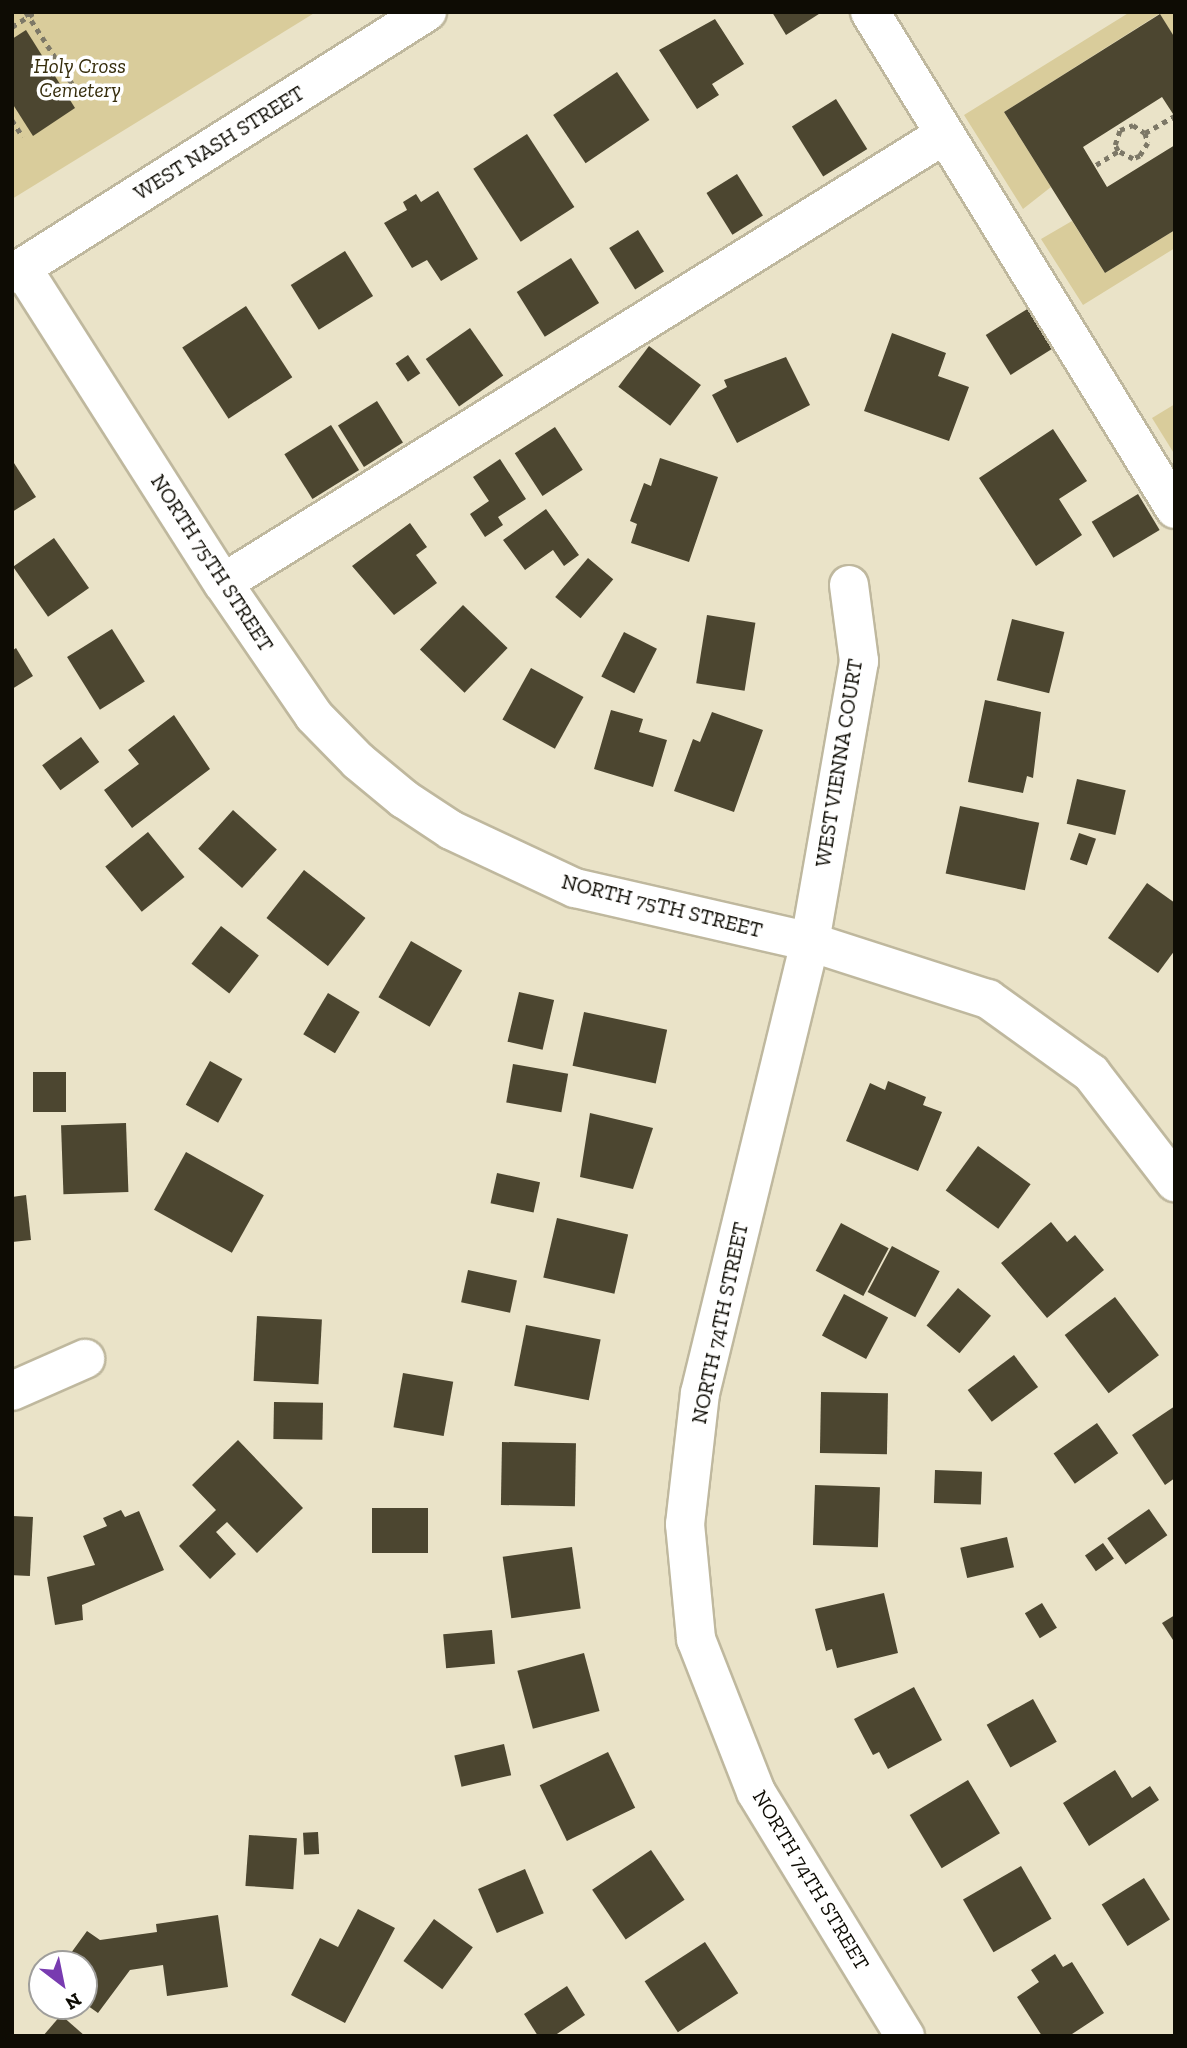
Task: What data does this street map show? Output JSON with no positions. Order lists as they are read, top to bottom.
{
  "streets": {
    "street": [
      "WEST NASH STREET",
      "NORTH 75TH STREET",
      "WEST VIENNA COURT",
      "NORTH 74TH STREET"
    ]
  },
  "crossings": [
    ["WEST NASH STREET", "NORTH 75TH STREET"],
    ["NORTH 75TH STREET", "WEST VIENNA COURT"],
    ["NORTH 75TH STREET", "NORTH 74TH STREET"],
    ["WEST VIENNA COURT", "NORTH 74TH STREET"]
  ],
  "parks": ["Holy Cross Cemetery"],
  "north": "bottom right"
}
